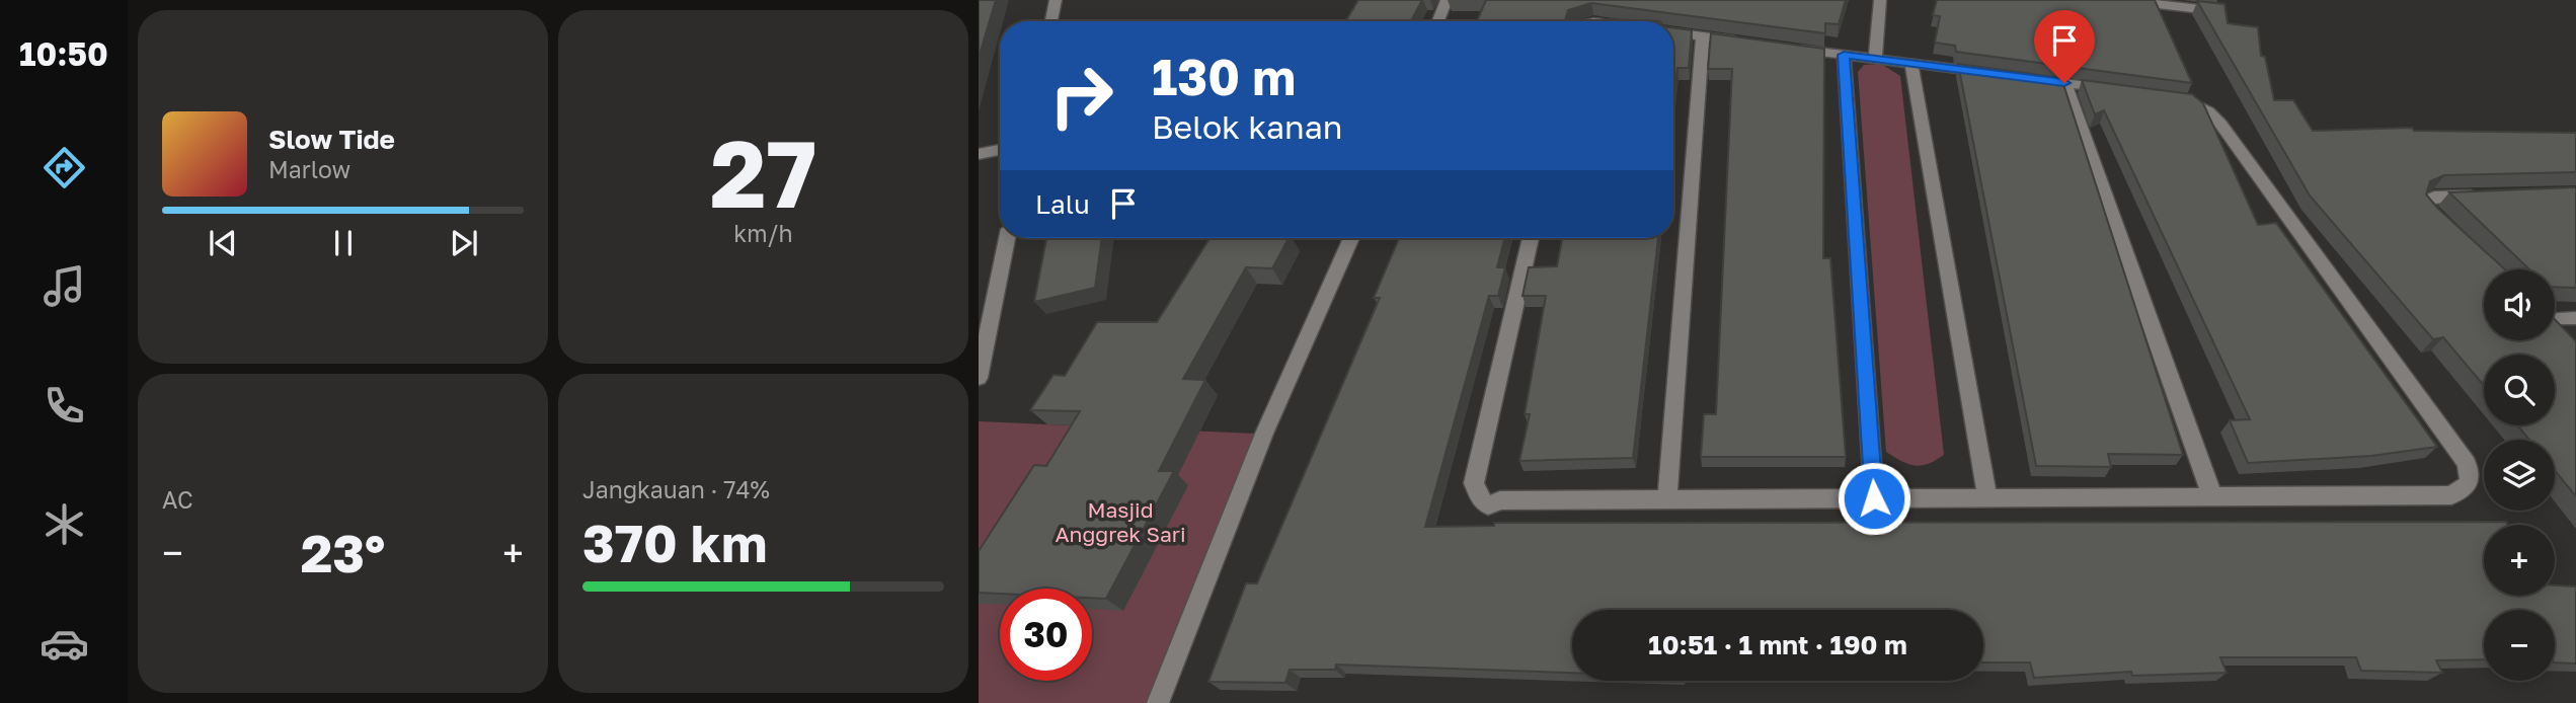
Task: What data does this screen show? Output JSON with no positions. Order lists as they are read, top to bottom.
{
  "parks": ["Masjid Anggrek Sari"],
  "page": {
    "tabs": "10:50",
    "tile": [
      ["27", "km/h"],
      "AC",
      ["Jangkauan · 74%", "370 km"]
    ],
    "turn": ["130 m", "Belok kanan"],
    "song": ["Slow Tide", "Marlow"],
    "then": "Lalu",
    "map_buttons": ["+", "−"],
    "heat": ["−", "23°", "+"],
    "limit": "30",
    "trip": "10:51 · 1 mnt · 190 m"
  }
}
